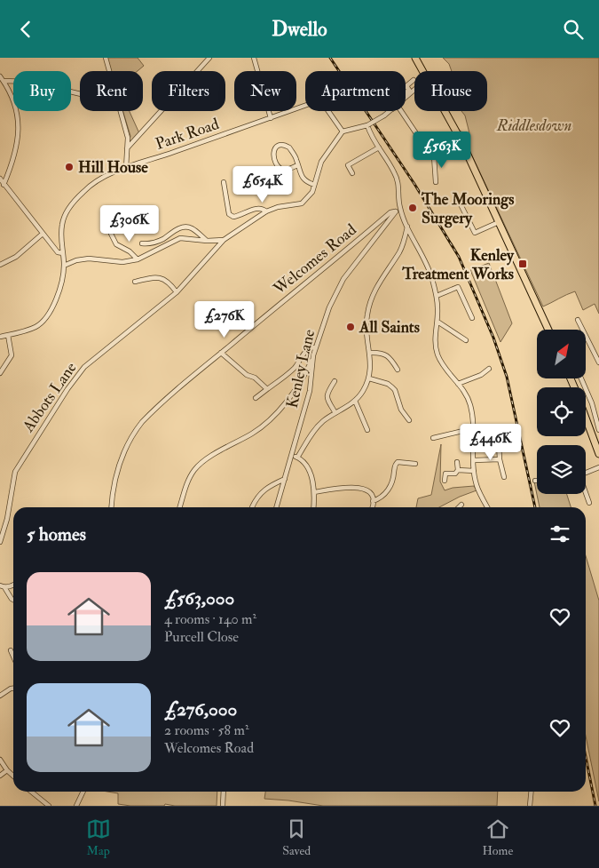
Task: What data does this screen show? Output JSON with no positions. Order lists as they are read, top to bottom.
{
  "streets": {
    "street": [
      "Park Road",
      "Welcomes Road",
      "Kenley Lane",
      "Abbots Lane"
    ]
  },
  "crossings": [
    ["Welcomes Road", "Kenley Lane"]
  ],
  "parks": ["Riddlesdown"],
  "places": {
    "other": ["Hill House", "The Moorings Surgery", "All Saints"],
    "transit": ["Kenley Treatment Works"]
  },
  "north": "top right",
  "page": {
    "header": "Dwello",
    "chip": [
      "Buy",
      "Rent",
      "Filters",
      "New",
      "Apartment",
      "House"
    ],
    "price": [
      "£563K",
      "£654K",
      "£306K",
      "£276K",
      "£446K"
    ],
    "heading": "5 homes",
    "list": [
      {
        "name": "£563,000",
        "note": "4 rooms · 140 m² · Purcell Close"
      },
      {
        "name": "£276,000",
        "note": "2 rooms · 58 m² · Welcomes Road"
      }
    ],
    "tabs": ["Map", "Saved", "Home"]
  }
}
